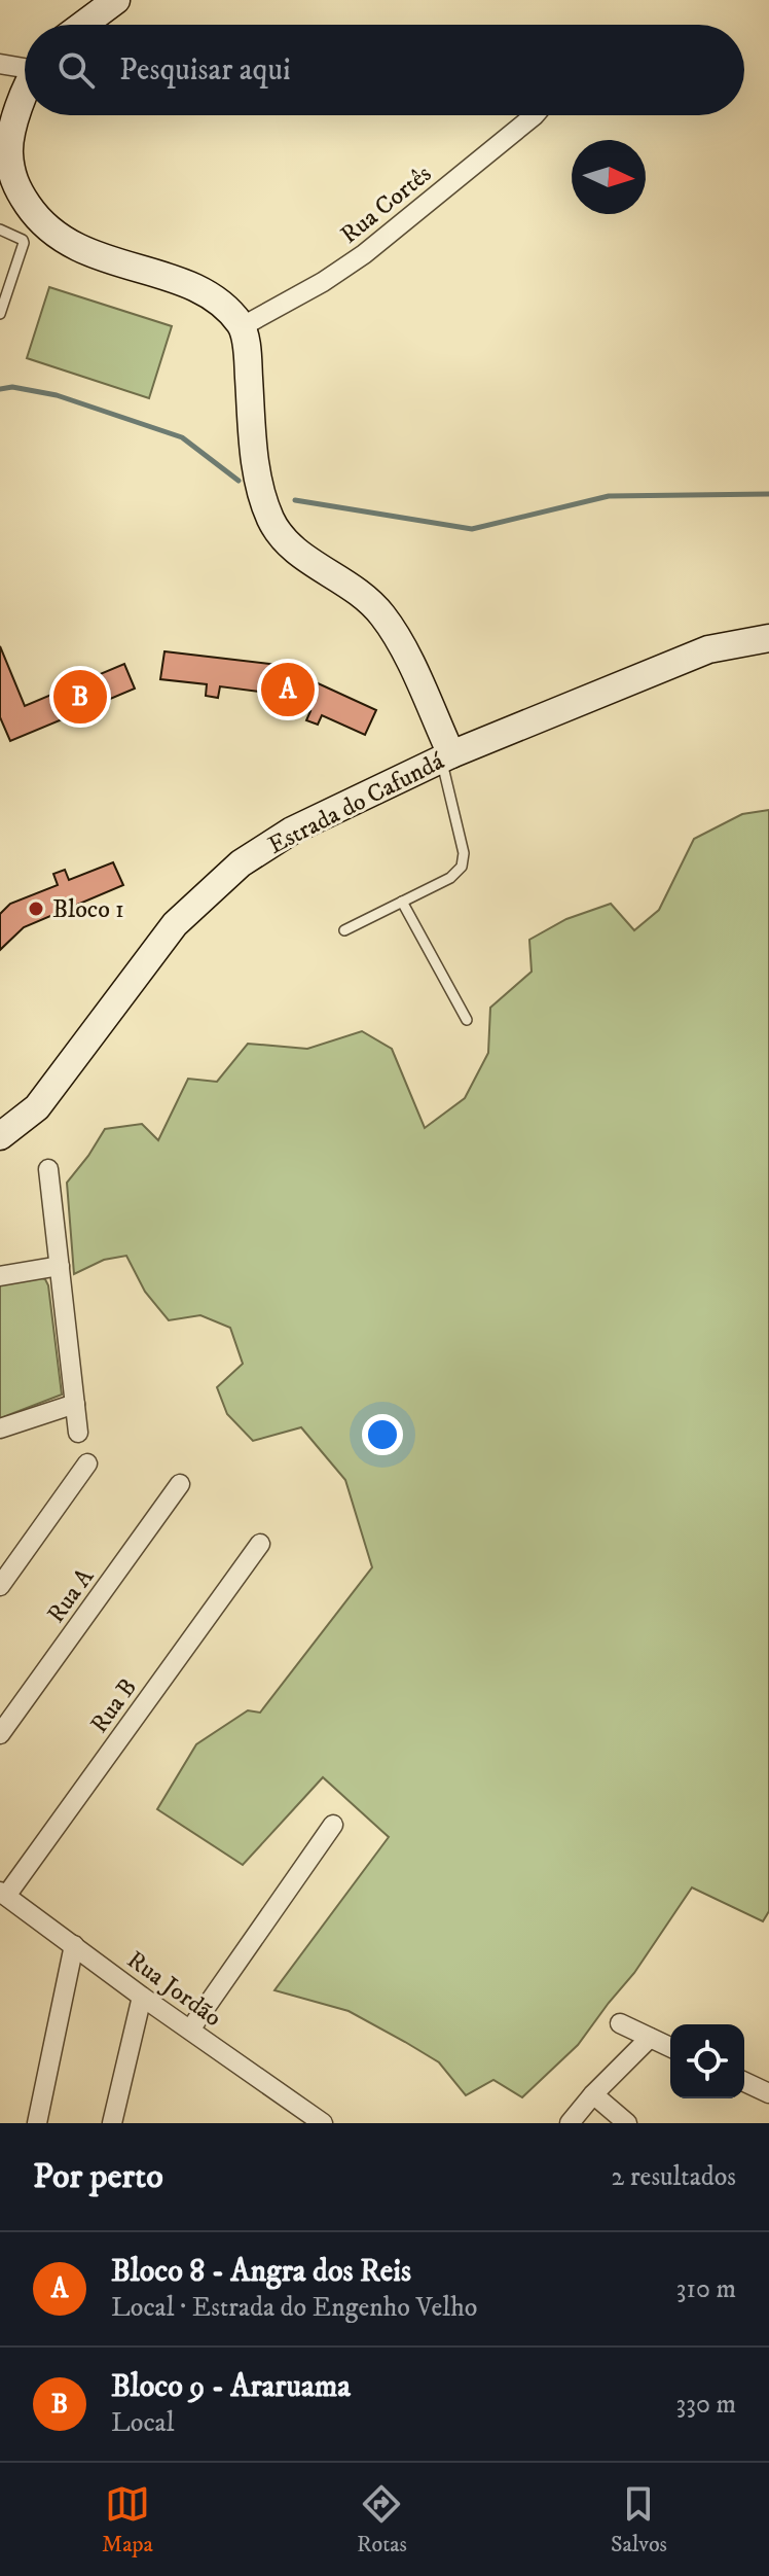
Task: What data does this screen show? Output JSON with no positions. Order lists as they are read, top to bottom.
{
  "streets": {
    "street": [
      "Rua Cortês",
      "Estrada do Cafundá",
      "Rua A",
      "Rua B",
      "Rua Jordão"
    ]
  },
  "crossings": [
    ["Rua B", "Rua Jordão"]
  ],
  "places": ["Bloco 1"],
  "north": "right",
  "page": {
    "search": "Pesquisar aqui",
    "pins": ["A", "B"],
    "heading": ["Por perto", "2 resultados"],
    "list": [
      {
        "mark": "A",
        "name": "Bloco 8 - Angra dos Reis",
        "note": "Local · Estrada do Engenho Velho",
        "value": "310 m"
      },
      {
        "mark": "B",
        "name": "Bloco 9 - Araruama",
        "note": "Local",
        "value": "330 m"
      }
    ],
    "nav": ["Mapa", "Rotas", "Salvos"]
  }
}
